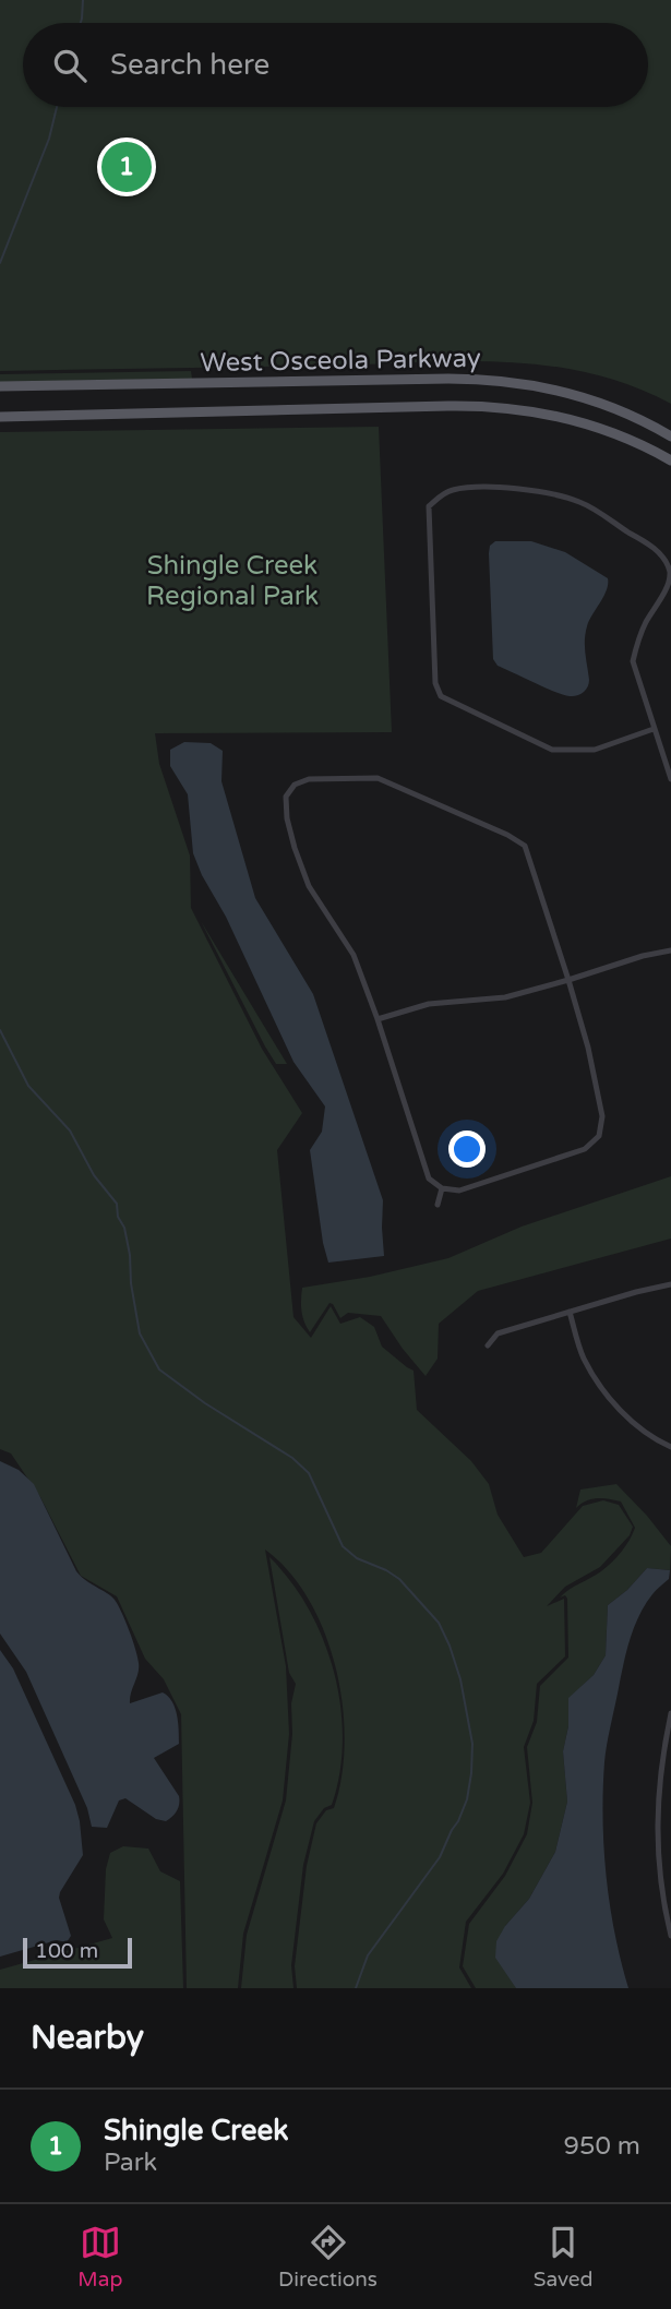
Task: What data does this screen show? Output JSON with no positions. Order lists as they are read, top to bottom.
{
  "streets": {
    "main road": ["West Osceola Parkway"]
  },
  "parks": ["Shingle Creek Regional Park"],
  "scale_bar": "100 m",
  "page": {
    "search": "Search here",
    "pins": "1",
    "scale": "100 m",
    "heading": "Nearby",
    "list": [
      {
        "mark": "1",
        "name": "Shingle Creek",
        "note": "Park",
        "value": "950 m"
      }
    ],
    "nav": ["Map", "Directions", "Saved"]
  }
}
